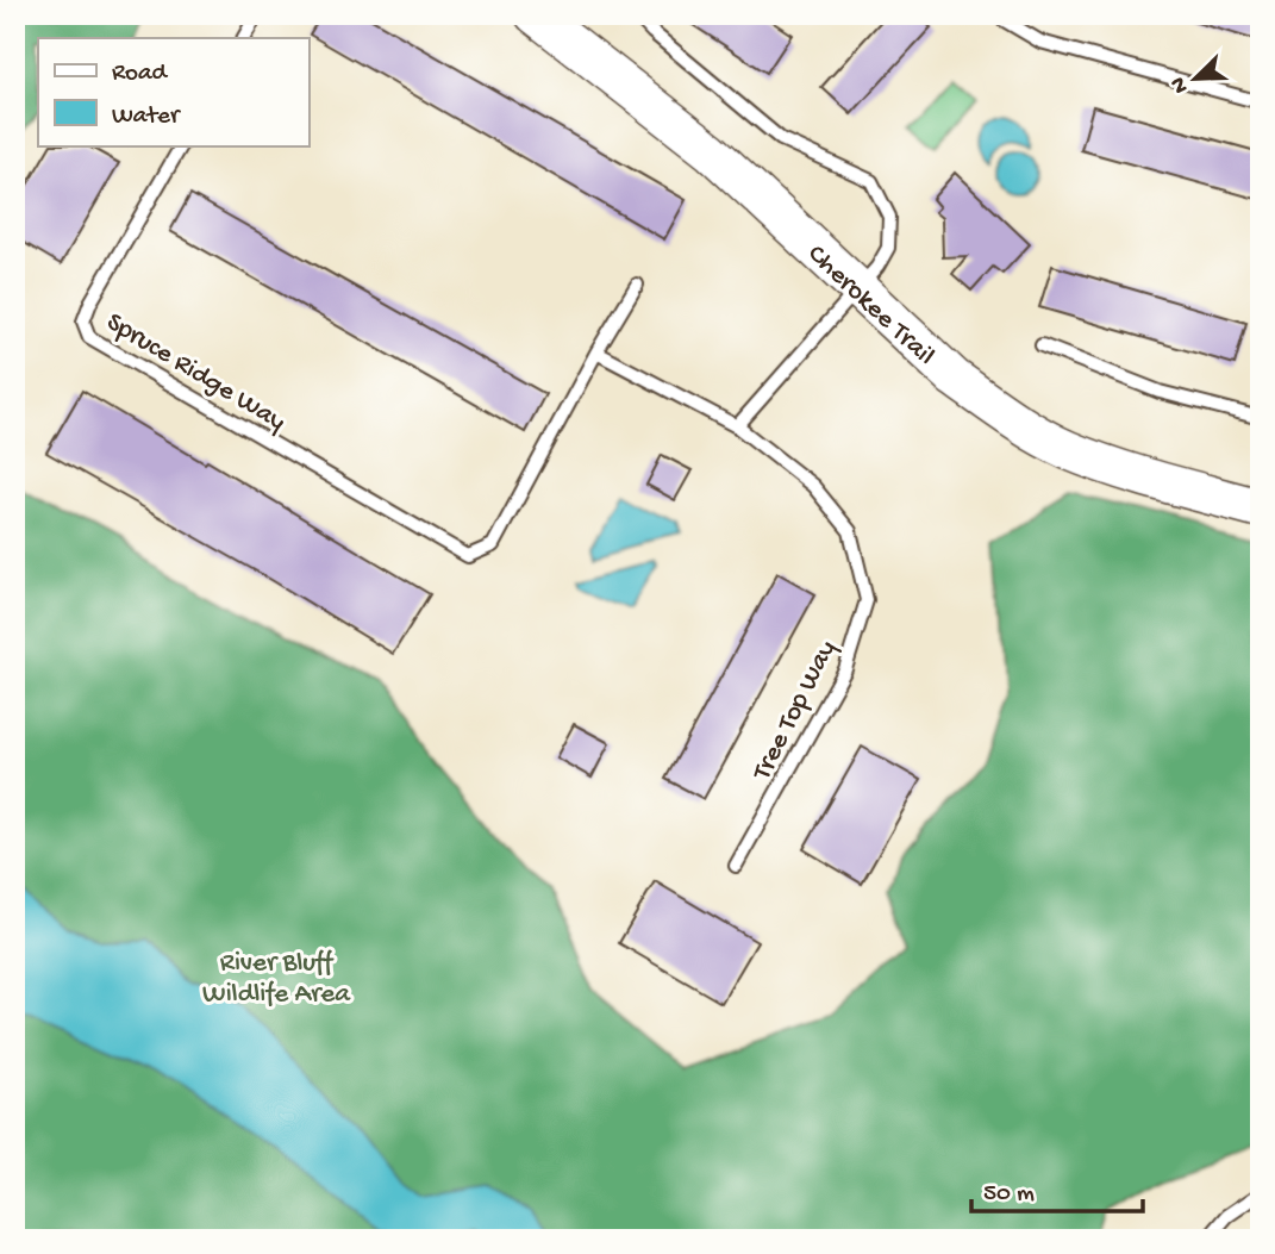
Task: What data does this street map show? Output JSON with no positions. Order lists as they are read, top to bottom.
{
  "streets": {
    "street": ["Cherokee Trail"],
    "lane": ["Spruce Ridge Way", "Tree Top Way"]
  },
  "crossings": [
    ["Spruce Ridge Way", "Tree Top Way"]
  ],
  "parks": ["River Bluff Wildlife Area"],
  "legend": ["Road", "Water"],
  "scale_bar": "50 m",
  "north": "bottom left"
}
